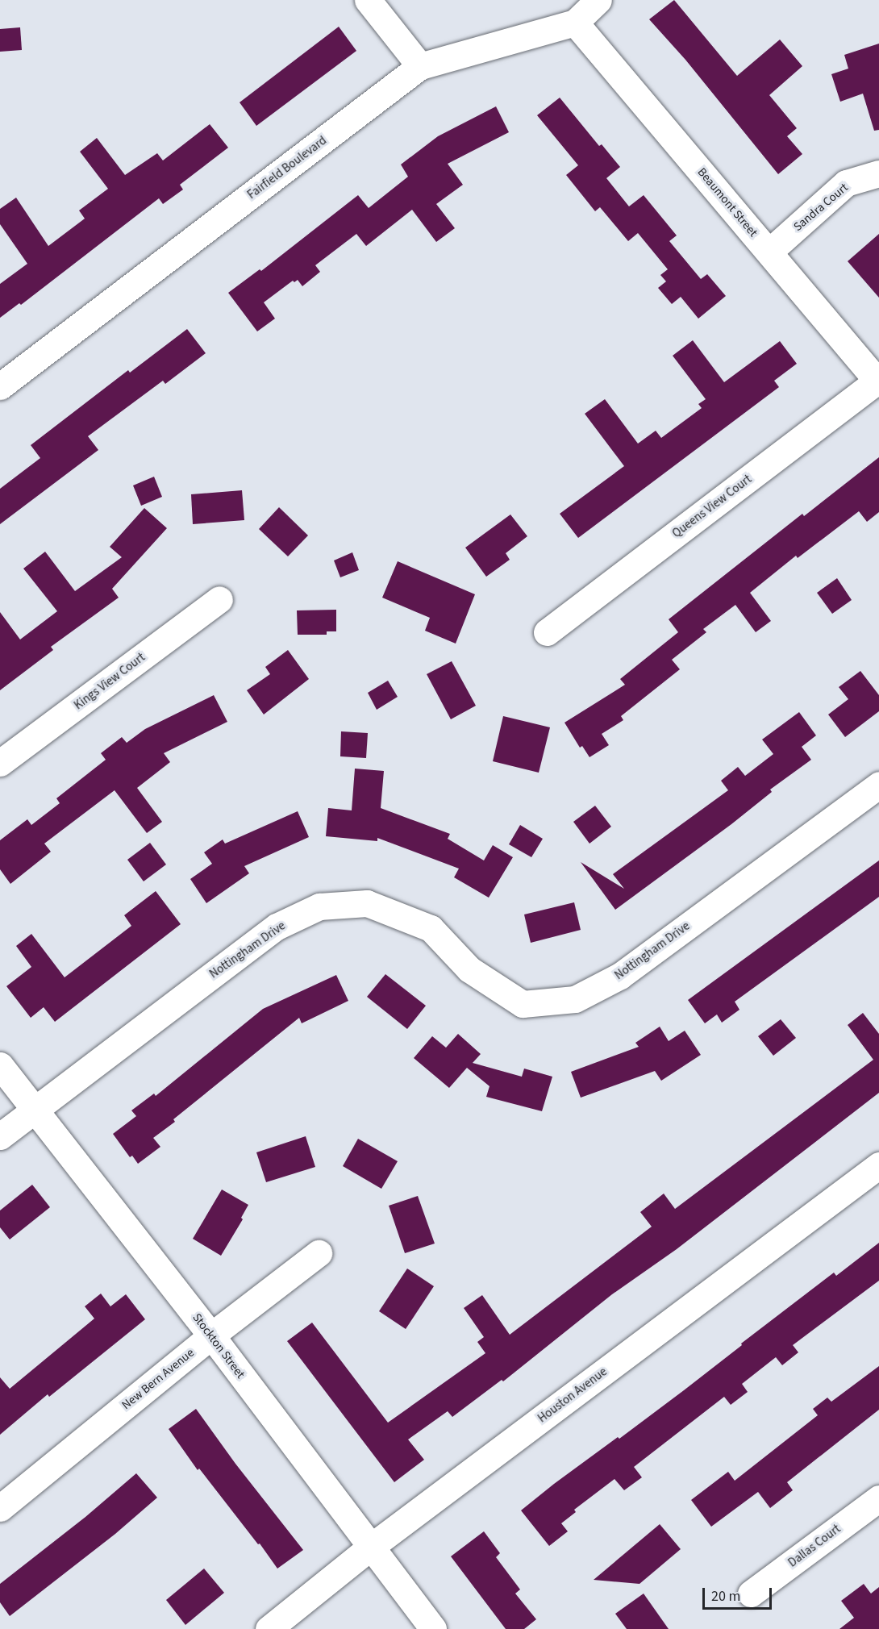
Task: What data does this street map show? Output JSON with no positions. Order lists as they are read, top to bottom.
{
  "streets": {
    "street": [
      "Fairfield Boulevard",
      "Beaumont Street",
      "Sandra Court",
      "Queens View Court",
      "Kings View Court",
      "Nottingham Drive",
      "Stockton Street",
      "New Bern Avenue",
      "Houston Avenue",
      "Dallas Court"
    ]
  },
  "crossings": [
    ["Fairfield Boulevard", "Beaumont Street"],
    ["Beaumont Street", "Sandra Court"],
    ["Beaumont Street", "Queens View Court"],
    ["Nottingham Drive", "Stockton Street"],
    ["Stockton Street", "New Bern Avenue"],
    ["Stockton Street", "Houston Avenue"]
  ],
  "scale_bar": "20 m"
}
